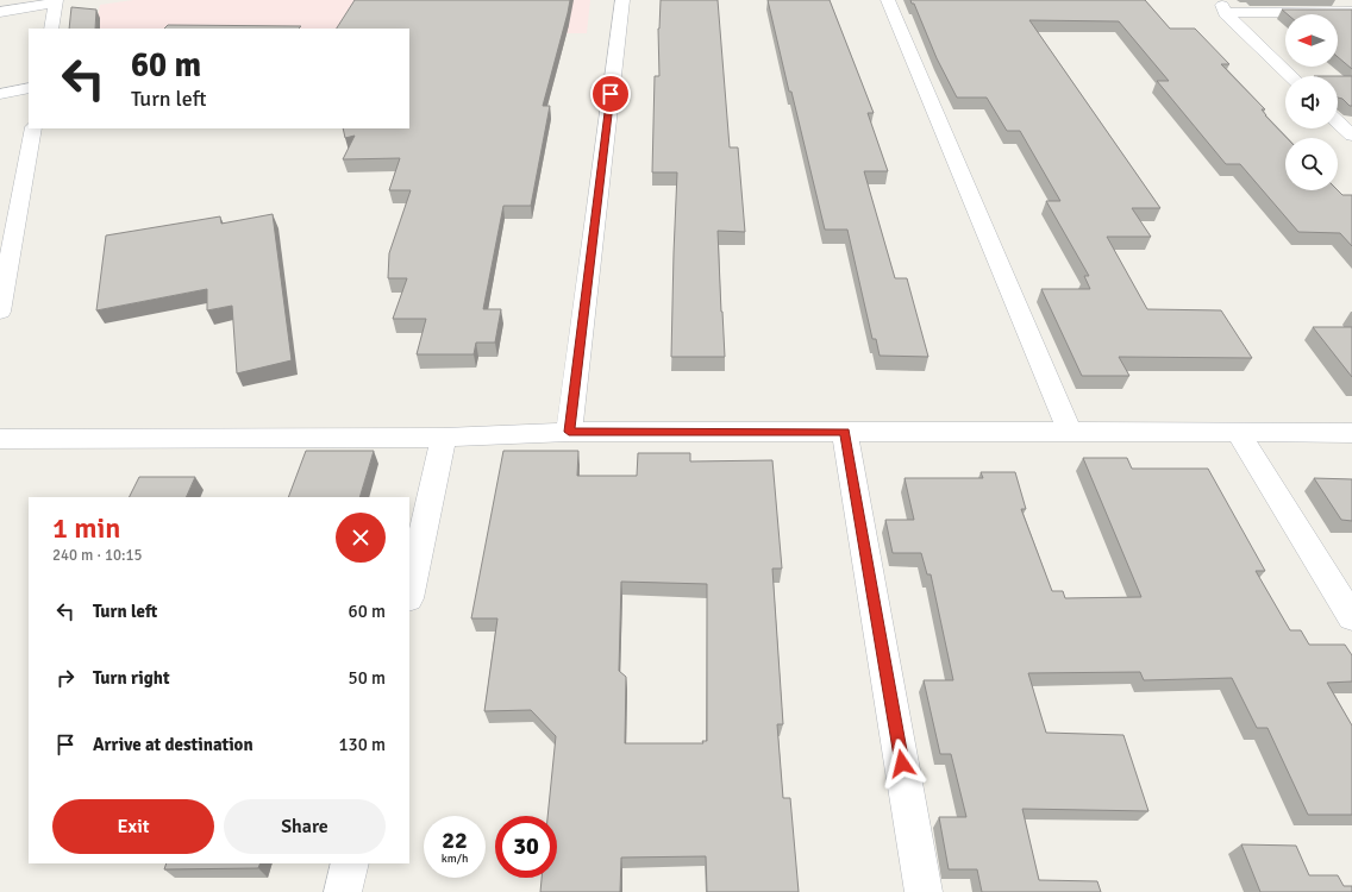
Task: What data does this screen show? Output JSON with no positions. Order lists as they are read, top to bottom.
{
  "north": "left",
  "page": {
    "turn": ["60 m", "Turn left"],
    "heading": ["1 min", "240 m · 10:15"],
    "list": [
      {
        "name": "Turn left",
        "value": "60 m"
      },
      {
        "name": "Turn right",
        "value": "50 m"
      },
      {
        "name": "Arrive at destination",
        "value": "130 m"
      }
    ],
    "buttons": ["Exit", "Share"],
    "speed": "22 km/h",
    "limit": "30"
  }
}
